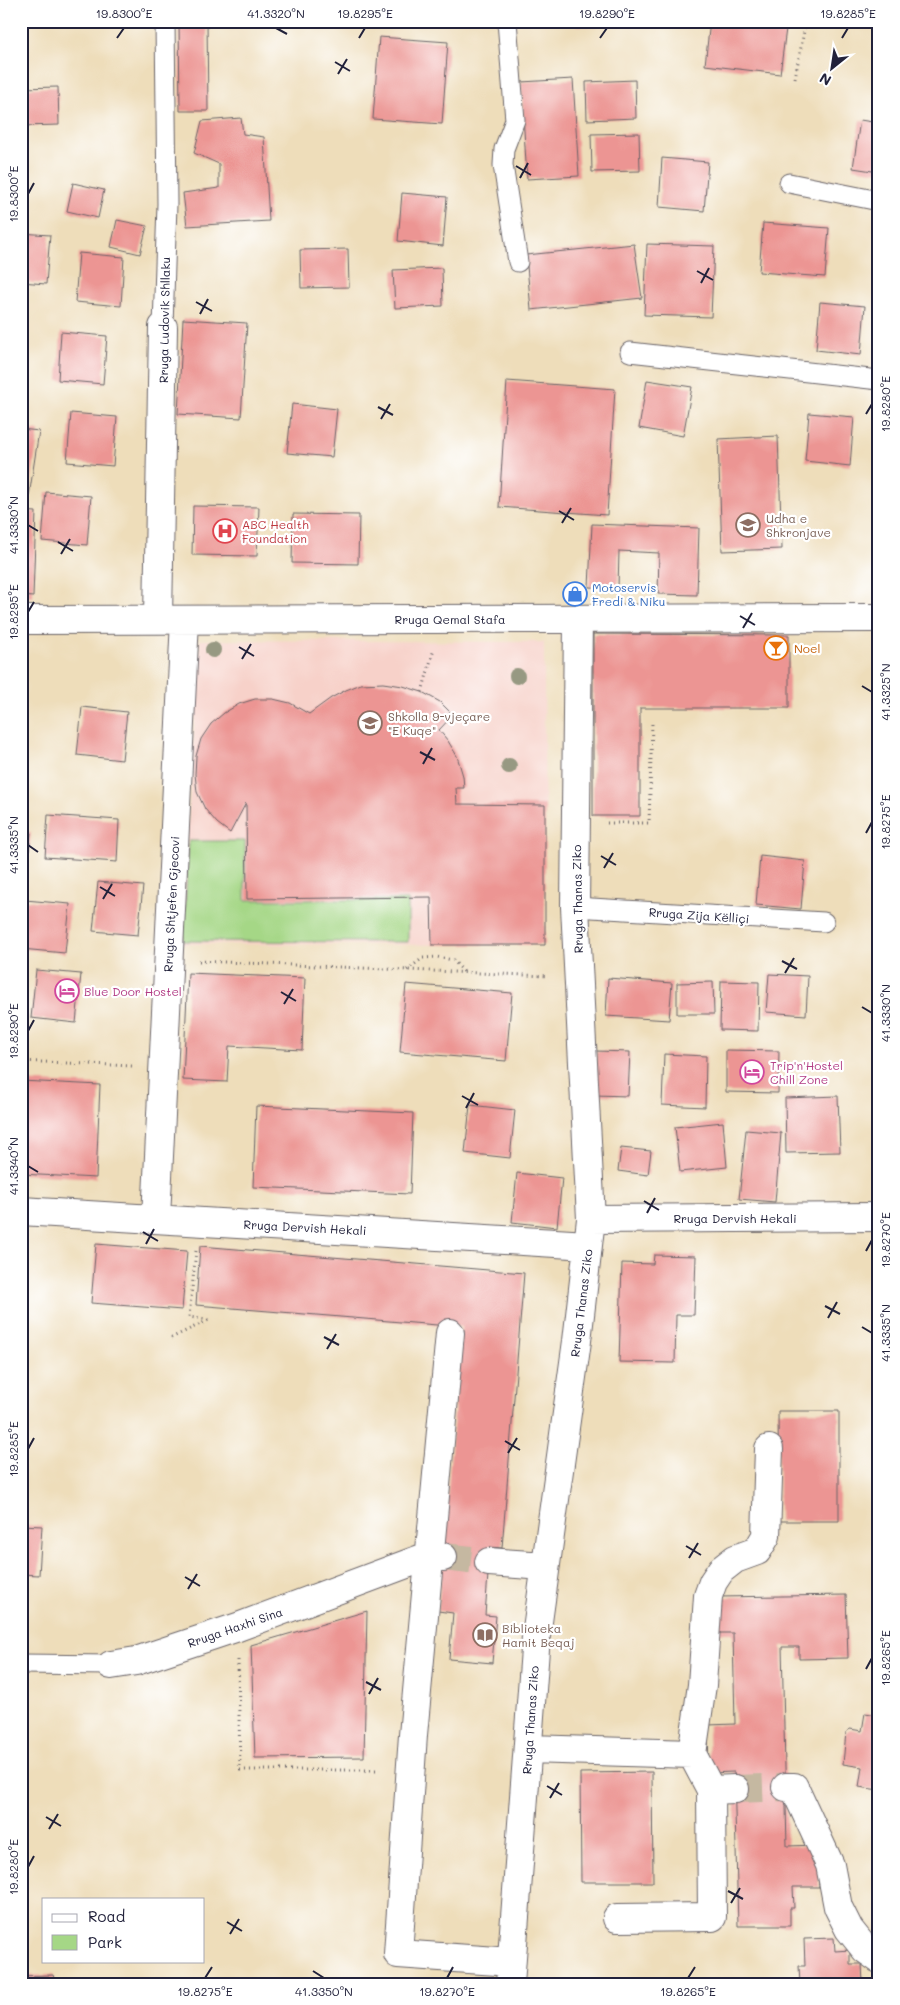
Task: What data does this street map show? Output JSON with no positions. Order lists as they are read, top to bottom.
{
  "streets": {
    "street": [
      "Rruga Ludovik Shllaku",
      "Rruga Qemal Stafa",
      "Rruga Thanas Ziko",
      "Rruga Shtjefen Gjecovi",
      "Rruga Dervish Hekali",
      "Rruga Haxhi Sina"
    ],
    "lane": ["Rruga Zija Këlliçi"]
  },
  "crossings": [
    ["Rruga Ludovik Shllaku", "Rruga Qemal Stafa"],
    ["Rruga Qemal Stafa", "Rruga Thanas Ziko"],
    ["Rruga Qemal Stafa", "Rruga Shtjefen Gjecovi"],
    ["Rruga Thanas Ziko", "Rruga Zija Këlliçi"],
    ["Rruga Thanas Ziko", "Rruga Dervish Hekali"],
    ["Rruga Shtjefen Gjecovi", "Rruga Dervish Hekali"]
  ],
  "places": {
    "school or university": ["Udha e Shkronjave", "Shkolla 9-vjeçare \"E Kuqe\""],
    "hospital": ["ABC Health Foundation"],
    "shop": ["Motoservis Fredi & Niku"],
    "bar": ["Noel"],
    "hotel": ["Blue Door Hostel", "Trip'n'Hostel Chill Zone"],
    "library": ["Biblioteka Hamit Beqaj"]
  },
  "legend": ["Road", "Park"],
  "north": "bottom left",
  "coordinates": [
    "19.8300°E",
    "41.3320°N",
    "19.8295°E",
    "19.8290°E",
    "19.8285°E",
    "19.8280°E",
    "41.3330°N",
    "41.3325°N",
    "19.8275°E",
    "41.3335°N",
    "41.3340°N",
    "19.8270°E",
    "19.8265°E",
    "41.3350°N"
  ]
}
